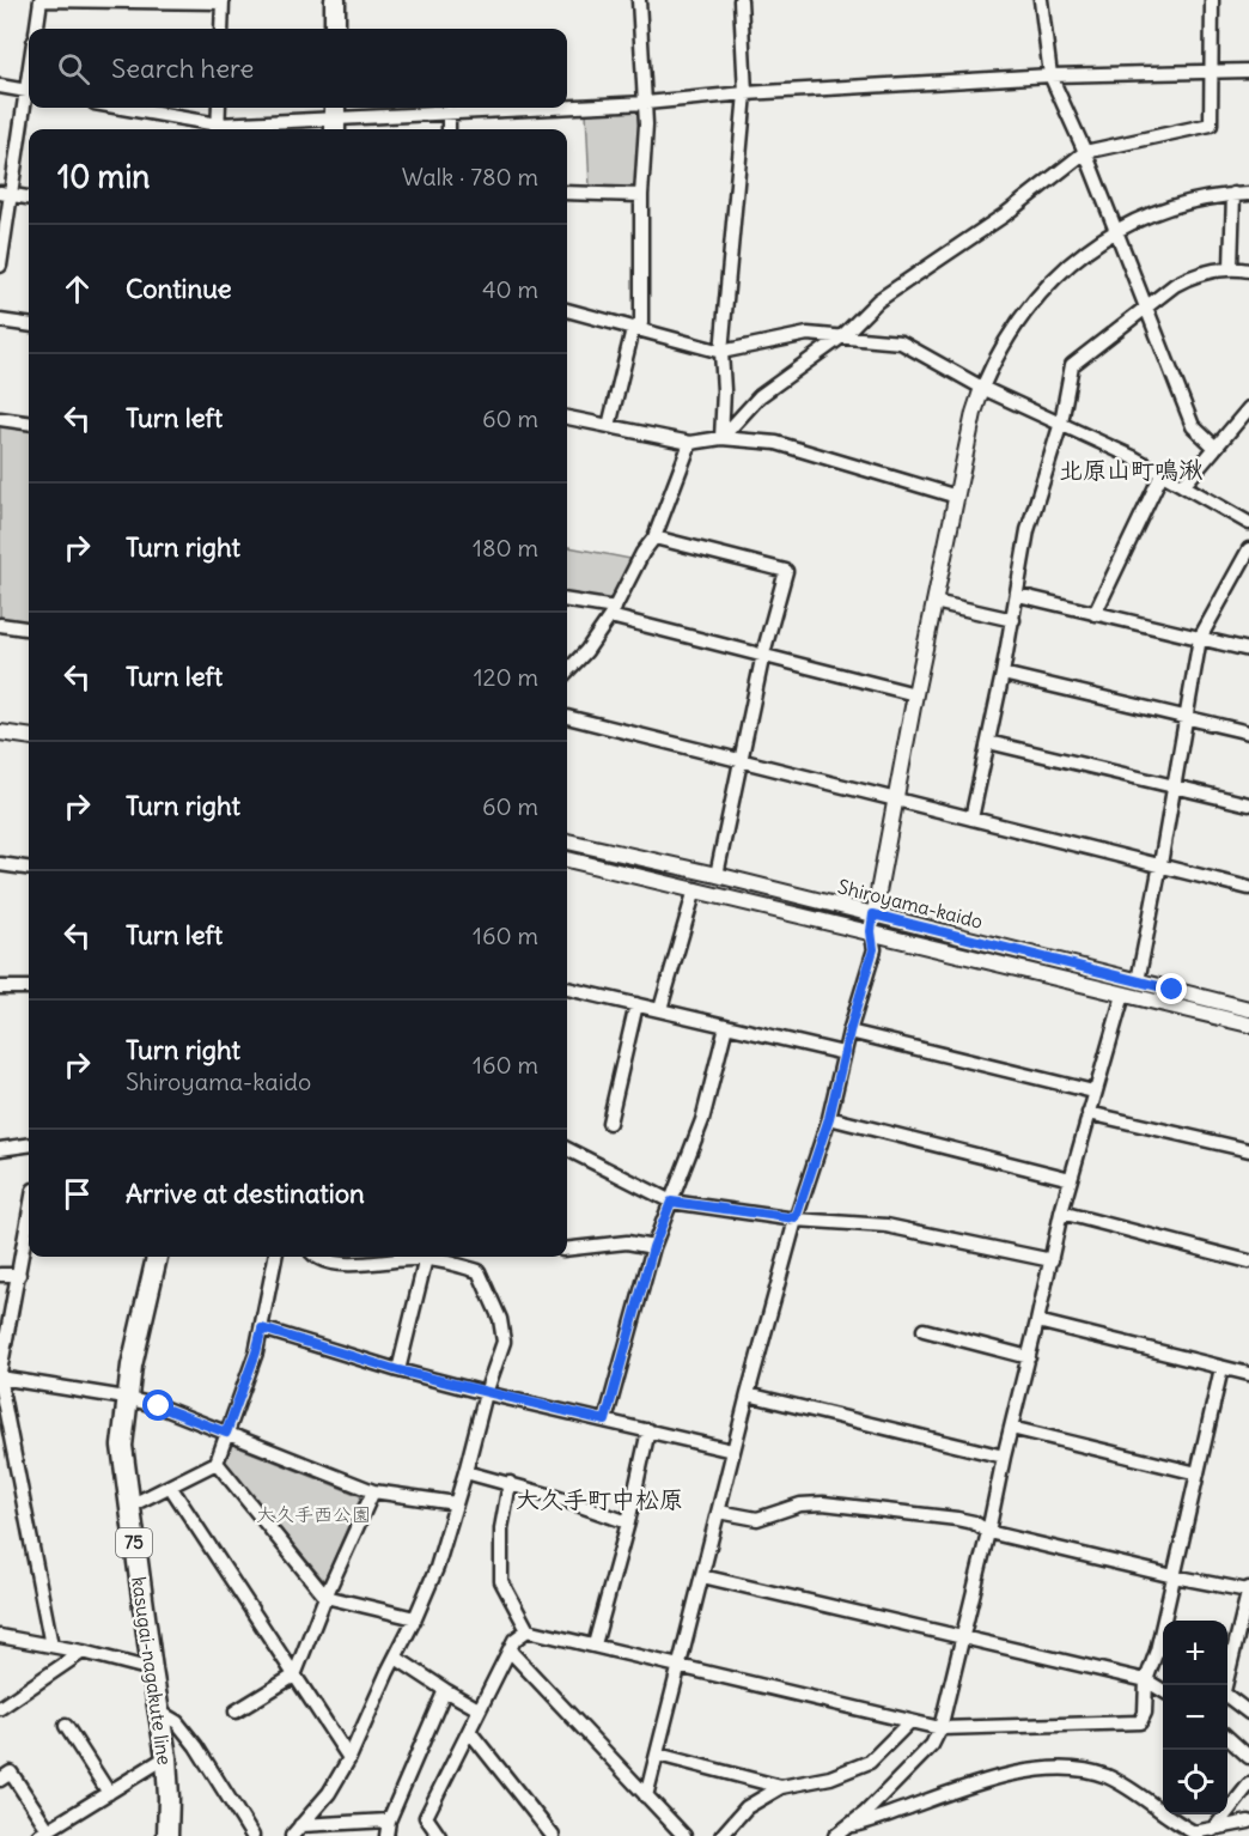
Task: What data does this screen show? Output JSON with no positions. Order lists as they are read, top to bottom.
{
  "streets": {
    "main road": ["75", "kasugai-nagakute line"],
    "street": ["Shiroyama-kaido"]
  },
  "districts": ["北原山町鳴湫", "大久手町中松原"],
  "parks": ["大久手西公園"],
  "page": {
    "search": "Search here",
    "heading": ["10 min", "Walk · 780 m"],
    "list": [
      ["Continue", "40 m"],
      ["Turn left", "60 m"],
      ["Turn right", "180 m"],
      ["Turn left", "120 m"],
      ["Turn right", "60 m"],
      ["Turn left", "160 m"],
      ["Turn right", "Shiroyama-kaido", "160 m"],
      "Arrive at destination"
    ],
    "map_buttons": ["+", "−"]
  }
}
